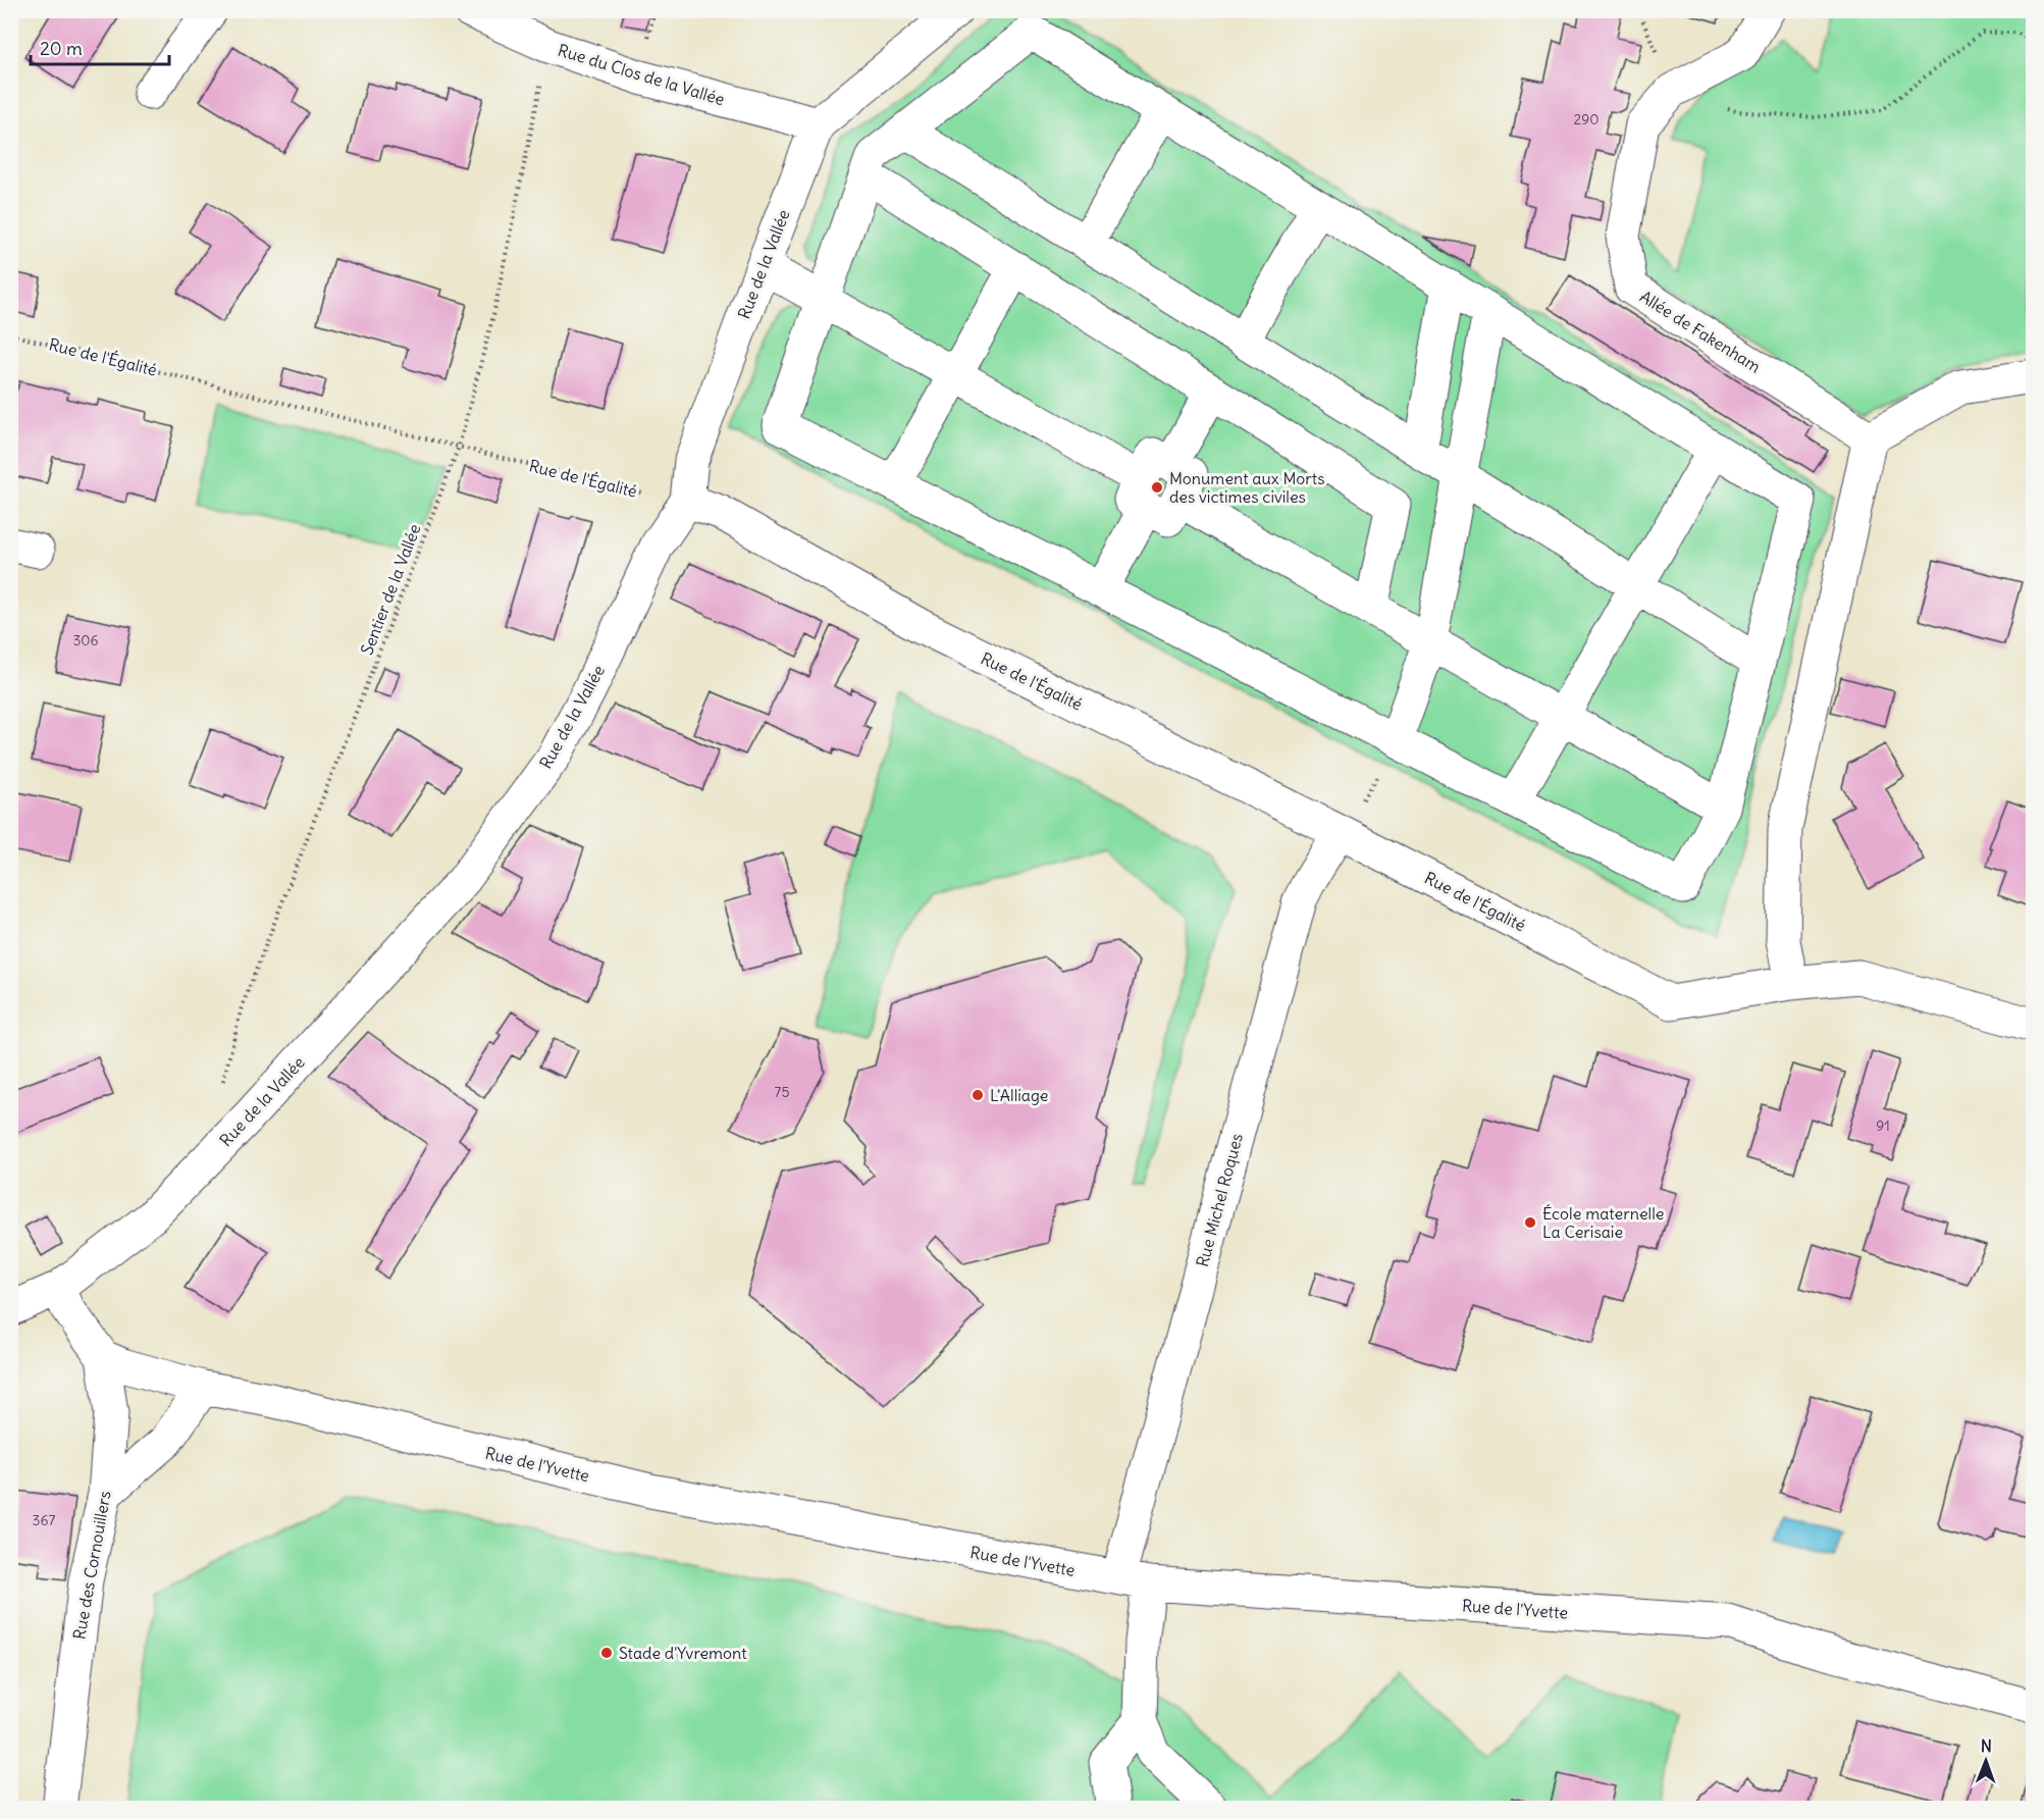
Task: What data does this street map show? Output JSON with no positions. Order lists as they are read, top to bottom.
{
  "streets": {
    "street": [
      "Rue du Clos de la Vallée",
      "Rue de la Vallée",
      "Allée de Fakenham",
      "Rue de l'Égalité",
      "Rue Michel Roques",
      "Rue de l'Yvette",
      "Rue des Cornouillers"
    ],
    "path": ["Sentier de la Vallée"]
  },
  "crossings": [
    ["Rue du Clos de la Vallée", "Rue de la Vallée"],
    ["Rue du Clos de la Vallée", "Sentier de la Vallée"],
    ["Rue de la Vallée", "Rue de l'Égalité"],
    ["Rue de la Vallée", "Sentier de la Vallée"],
    ["Rue de l'Égalité", "Sentier de la Vallée"],
    ["Rue de l'Égalité", "Rue Michel Roques"],
    ["Rue Michel Roques", "Rue de l'Yvette"],
    ["Rue de l'Yvette", "Rue des Cornouillers"]
  ],
  "places": [
    "Monument aux Morts des victimes civiles",
    "L'Alliage",
    "École maternelle La Cerisaie",
    "Stade d'Yvremont"
  ],
  "house_numbers": [
    "290",
    "306",
    "75",
    "91",
    "367"
  ],
  "scale_bar": "20 m",
  "north": "top"
}
